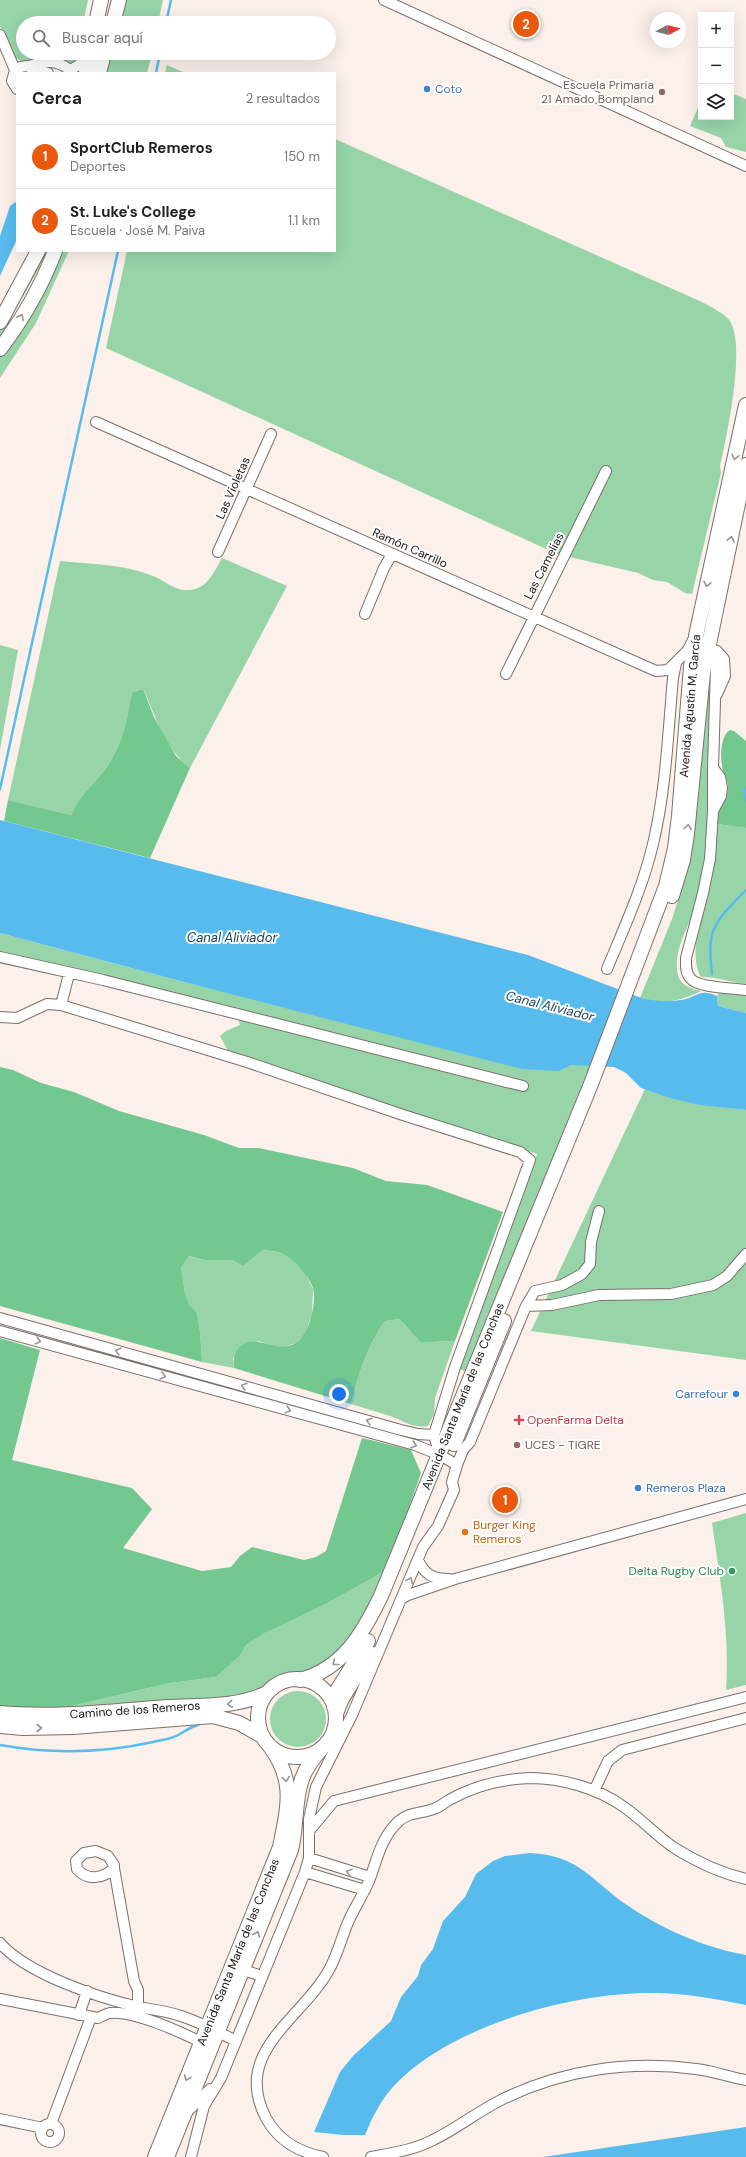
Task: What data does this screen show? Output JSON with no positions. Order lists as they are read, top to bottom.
{
  "streets": {
    "main road": ["Avenida Agustín M. García", "Avenida Santa María de las Conchas", "Camino de los Remeros"],
    "street": ["Las Violetas", "Ramón Carrillo", "Las Camelias"]
  },
  "crossings": [
    ["Las Violetas", "Ramón Carrillo"],
    ["Ramón Carrillo", "Las Camelias"],
    ["Ramón Carrillo", "Avenida Agustín M. García"],
    ["Avenida Santa María de las Conchas", "Camino de los Remeros"]
  ],
  "water": ["Canal Aliviador"],
  "places": {
    "other": [
      "Coto",
      "Escuela Primaria 21 Amado Bompland",
      "Carrefour",
      "UCES - TIGRE",
      "Remeros Plaza",
      "Burger King Remeros",
      "Delta Rugby Club"
    ],
    "health": ["OpenFarma Delta"]
  },
  "north": "right",
  "page": {
    "pins": ["2", "1"],
    "map_buttons": ["+", "−"],
    "search": "Buscar aquí",
    "heading": ["Cerca", "2 resultados"],
    "list": [
      {
        "mark": "1",
        "name": "SportClub Remeros",
        "note": "Deportes",
        "value": "150 m"
      },
      {
        "mark": "2",
        "name": "St. Luke's College",
        "note": "Escuela · José M. Paiva",
        "value": "1.1 km"
      }
    ]
  }
}
